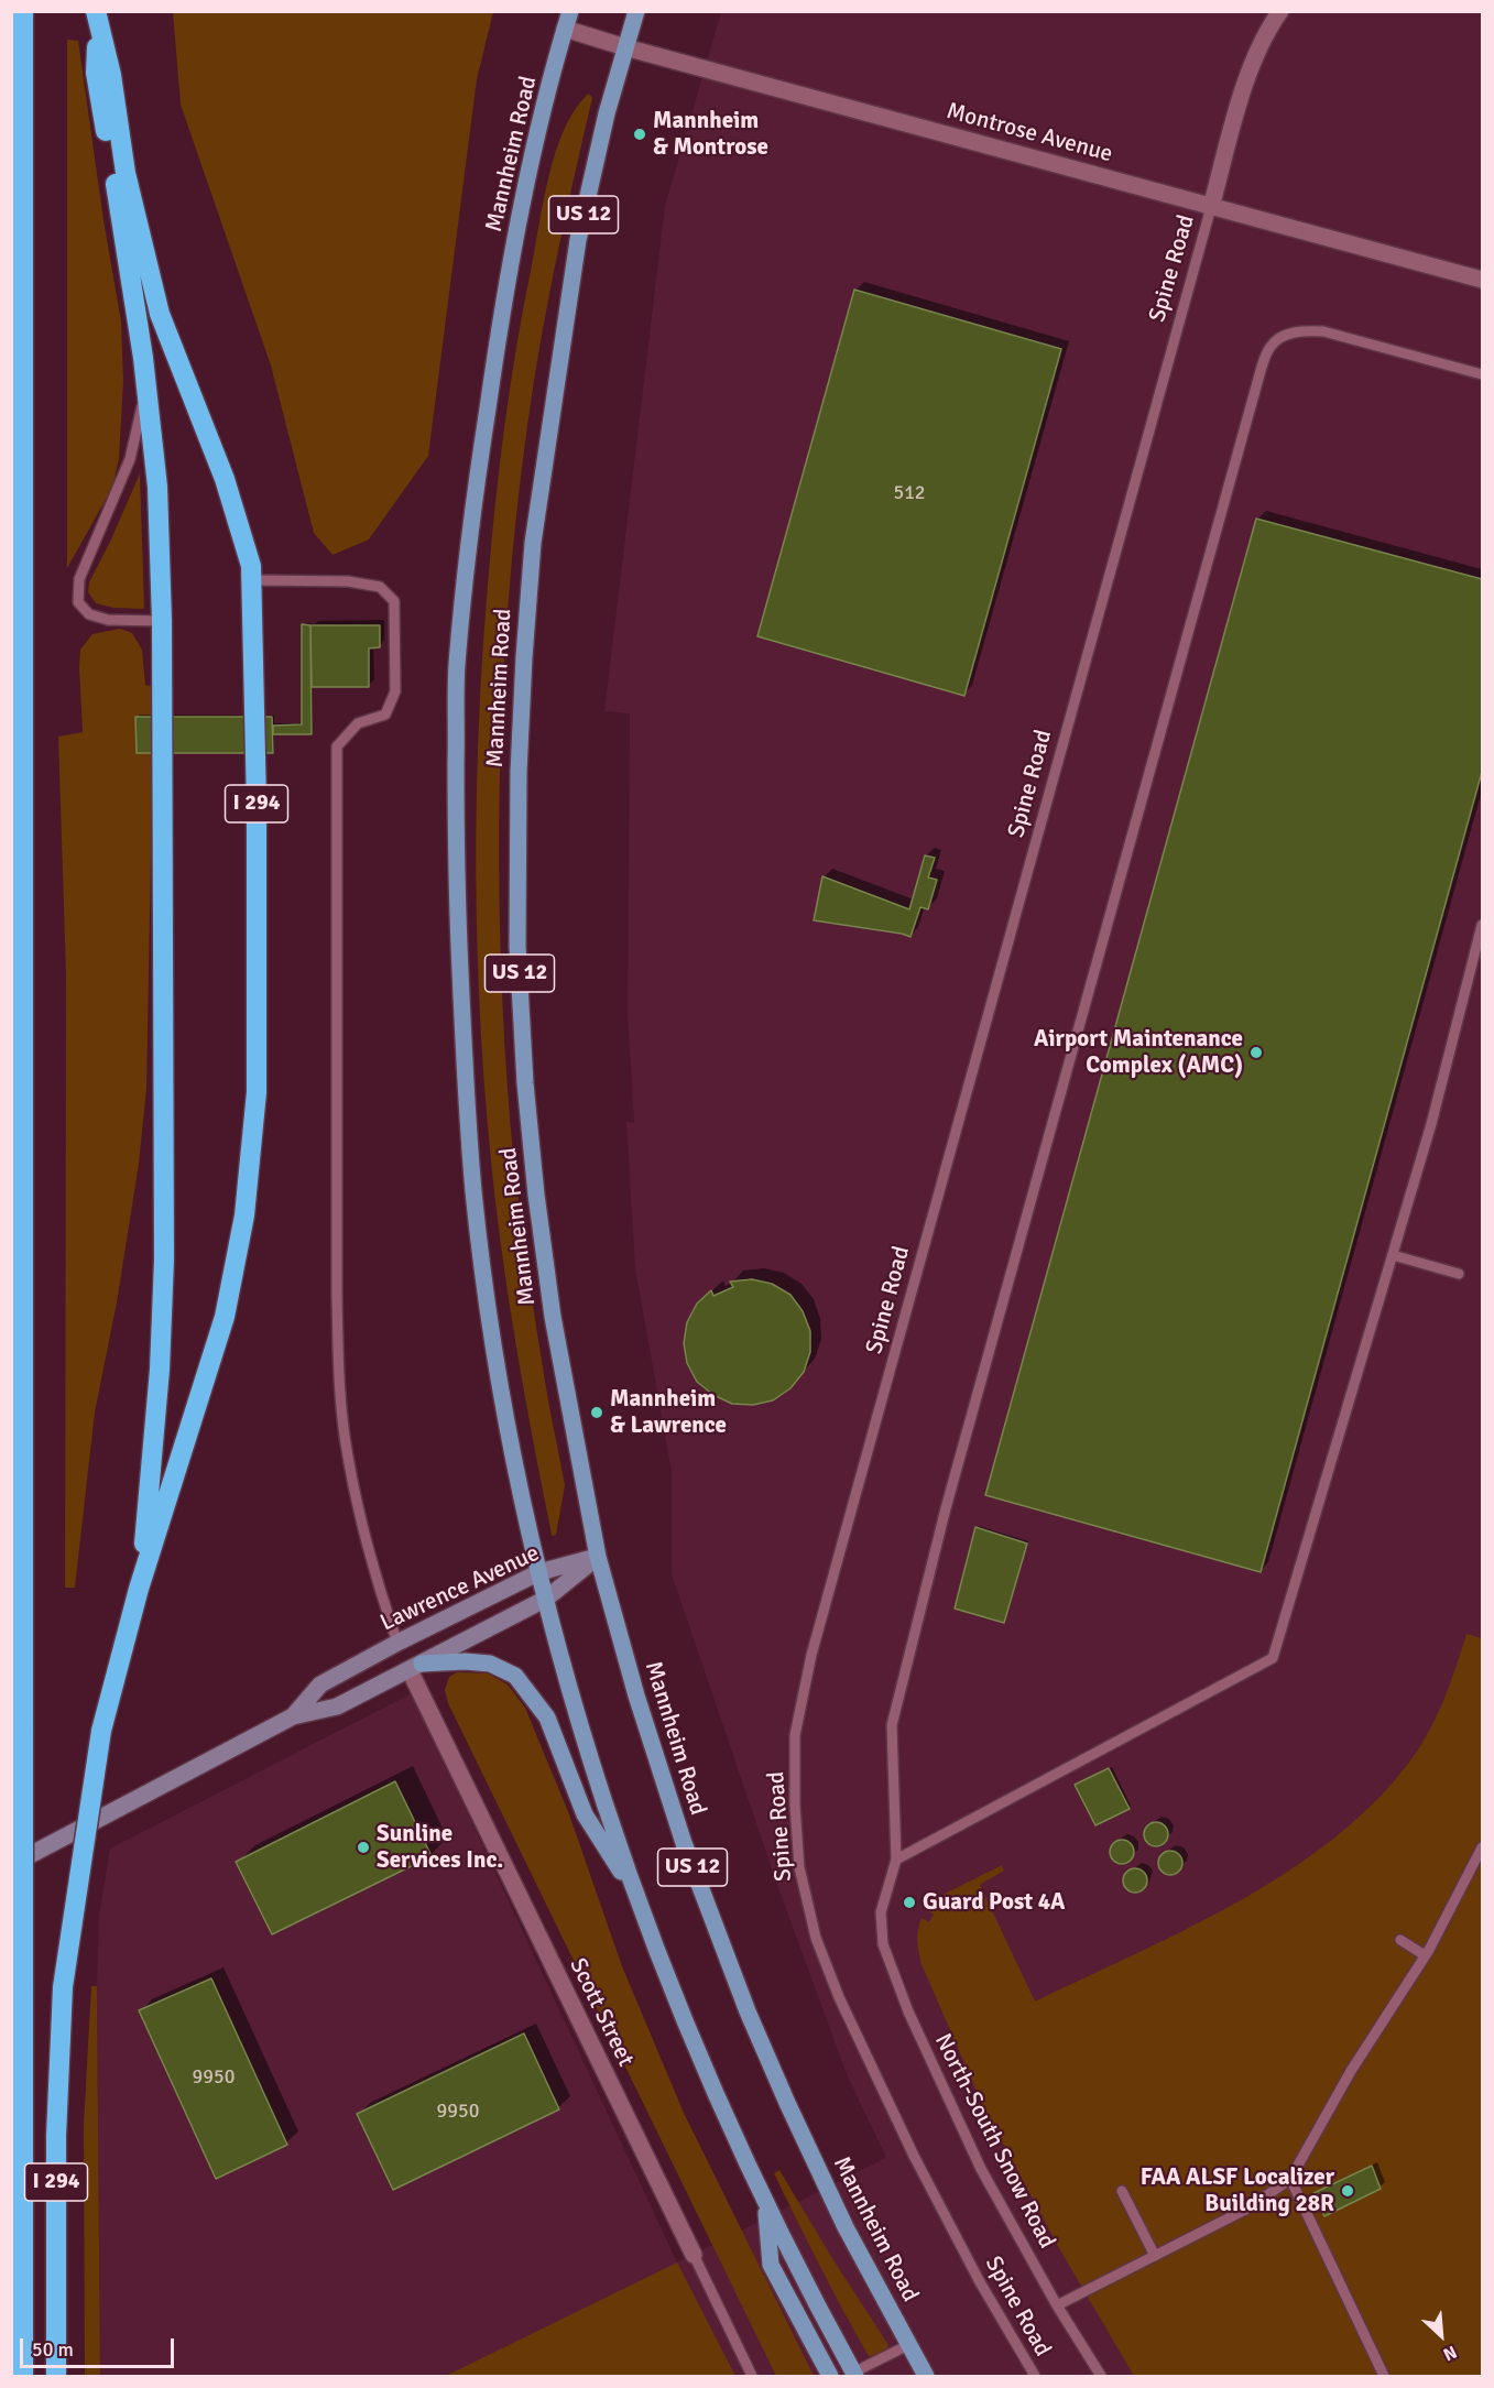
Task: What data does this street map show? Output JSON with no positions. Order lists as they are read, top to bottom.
{
  "streets": {
    "highway": ["I 294"],
    "main road": ["Mannheim Road", "US 12", "Lawrence Avenue"],
    "street": ["Montrose Avenue", "Scott Street"],
    "lane": ["Spine Road", "North-South Snow Road"]
  },
  "crossings": [
    ["Montrose Avenue", "Mannheim Road"],
    ["Montrose Avenue", "Spine Road"],
    ["Mannheim Road", "Lawrence Avenue"],
    ["Lawrence Avenue", "Scott Street"]
  ],
  "places": [
    "Mannheim & Montrose",
    "Airport Maintenance Complex (AMC)",
    "Mannheim & Lawrence",
    "Sunline Services Inc.",
    "Guard Post 4A",
    "FAA ALSF Localizer Building 28R"
  ],
  "house_numbers": ["512", "9950", "9950"],
  "scale_bar": "50 m",
  "north": "bottom right"
}
